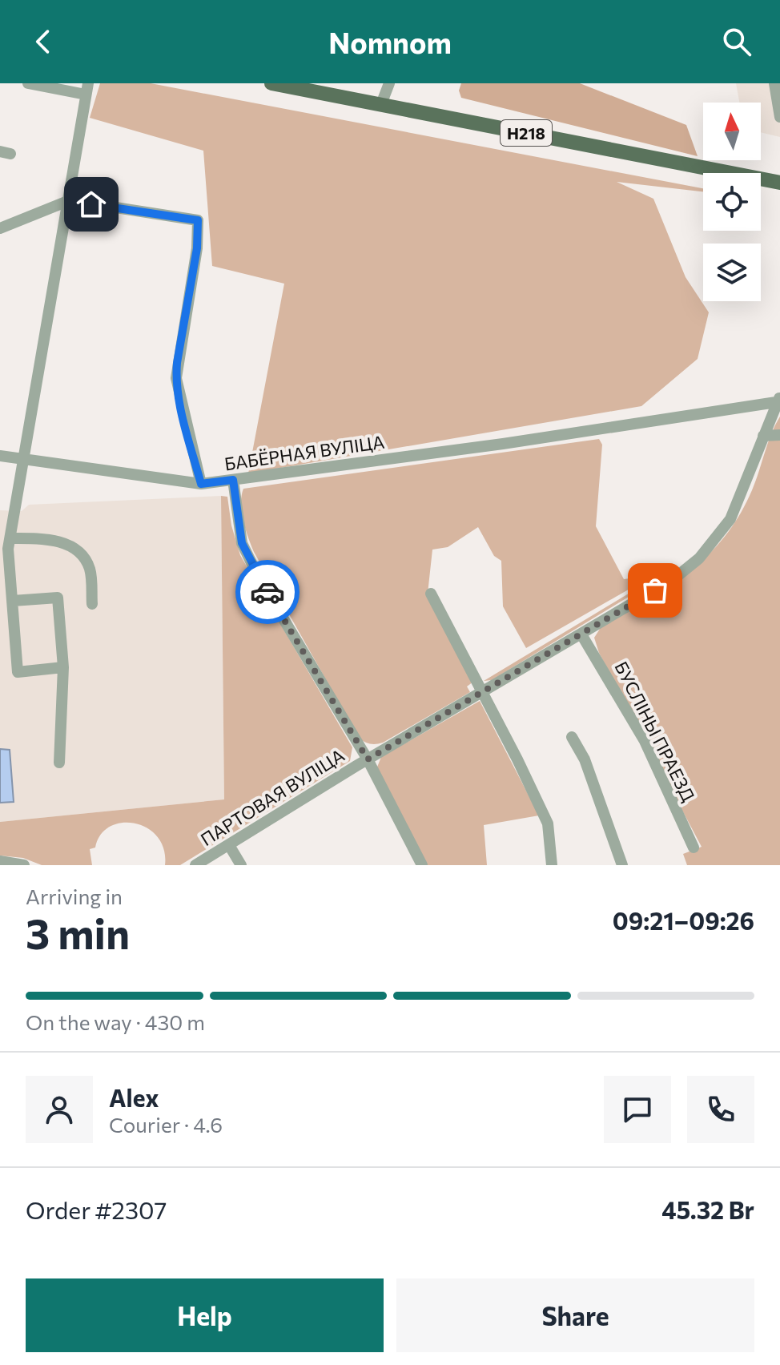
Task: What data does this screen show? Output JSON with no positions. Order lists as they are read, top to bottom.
{
  "streets": {
    "main road": ["Н218"],
    "street": ["БАБЁРНАЯ ВУЛІЦА", "БУСЛІНЫ ПРАЕЗД", "ПАРТОВАЯ ВУЛІЦА"]
  },
  "crossings": [
    ["БАБЁРНАЯ ВУЛІЦА", "ПАРТОВАЯ ВУЛІЦА"],
    ["БУСЛІНЫ ПРАЕЗД", "ПАРТОВАЯ ВУЛІЦА"]
  ],
  "north": "top",
  "page": {
    "header": "Nomnom",
    "heading": ["3 min", "Arriving in", "09:21–09:26"],
    "panel": [
      "Alex",
      "Courier · 4.6",
      "Order #2307",
      "45.32 Br"
    ],
    "bar": "On the way · 430 m",
    "buttons": ["Help", "Share"]
  }
}
